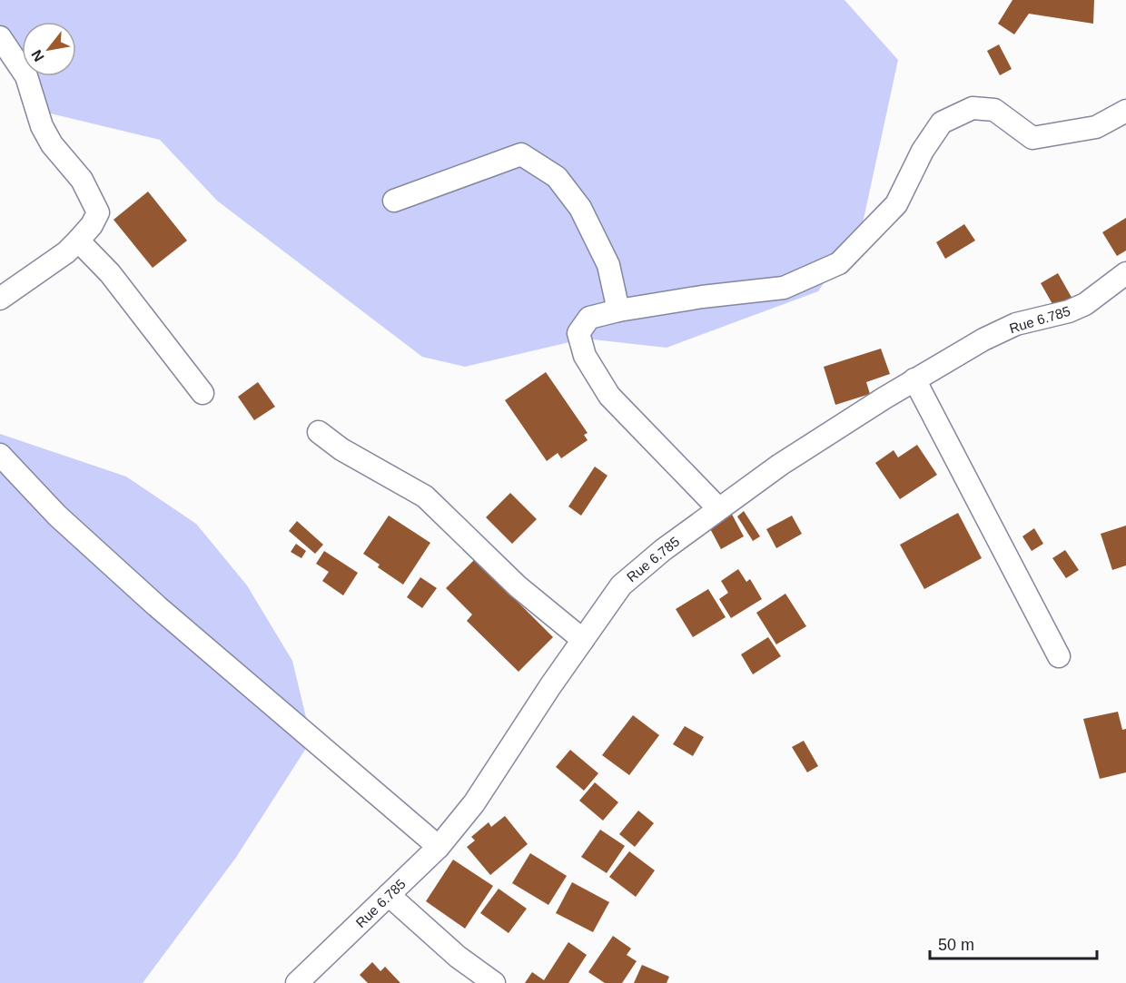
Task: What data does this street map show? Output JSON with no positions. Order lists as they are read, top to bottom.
{
  "streets": {
    "street": ["Rue 6.785"]
  },
  "scale_bar": "50 m",
  "north": "bottom left"
}
